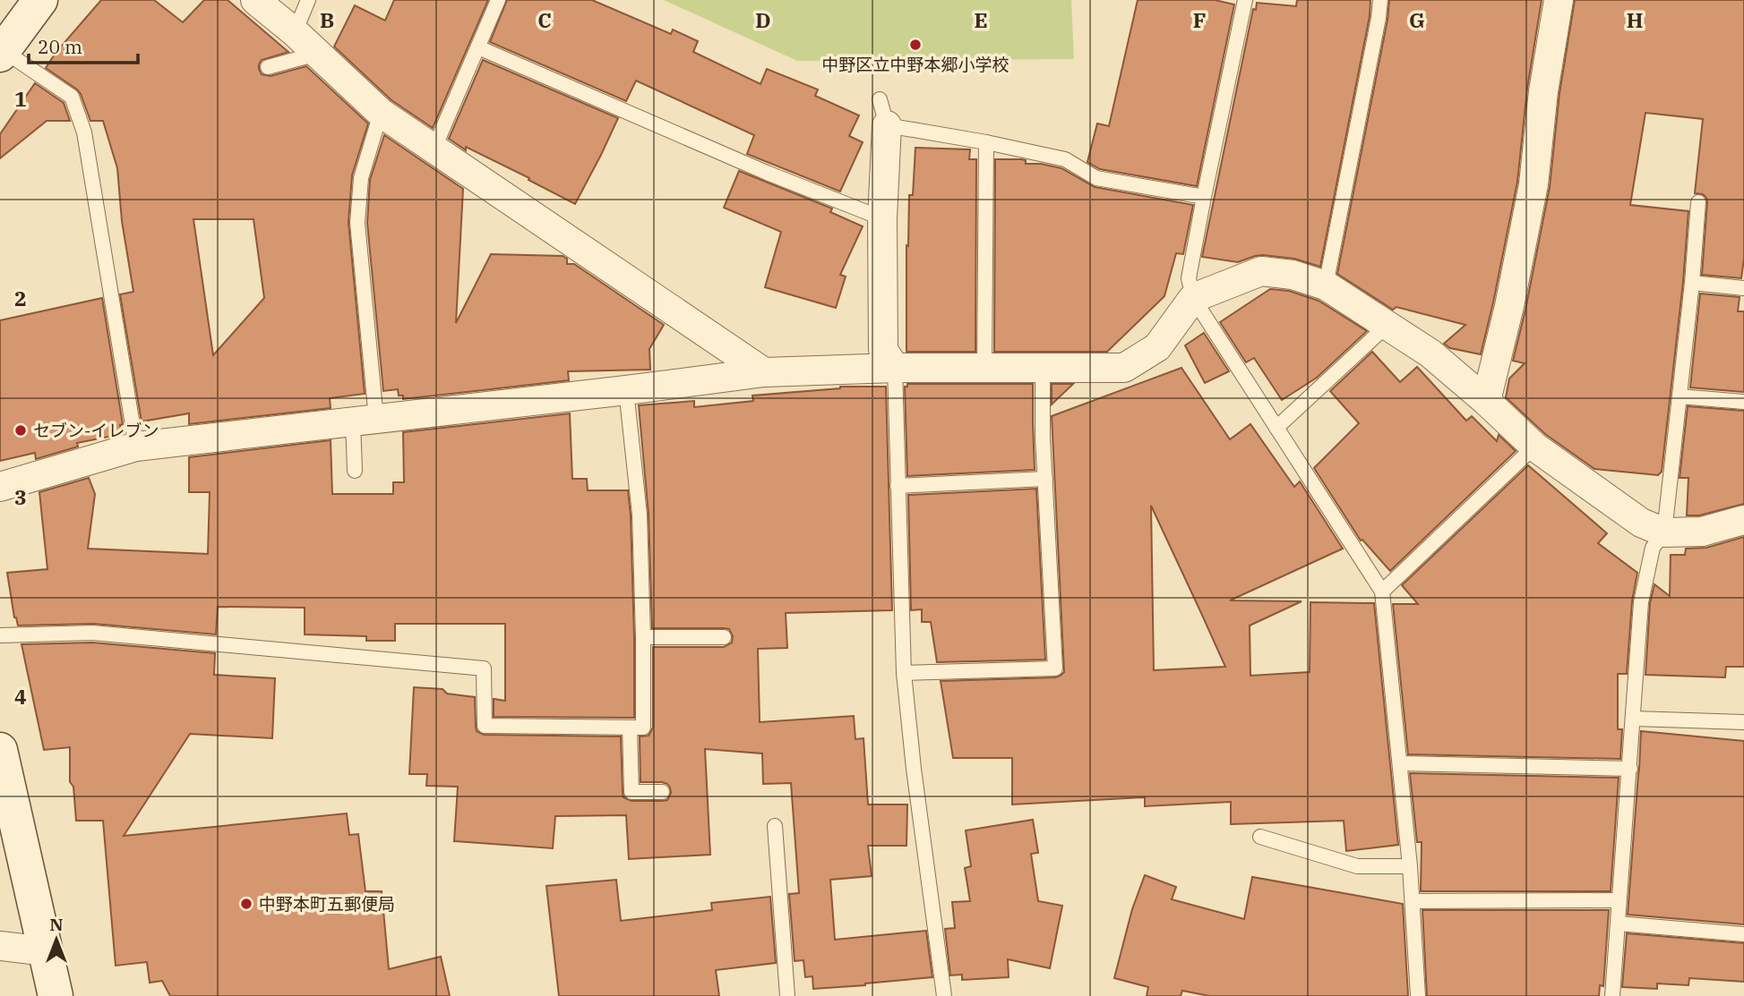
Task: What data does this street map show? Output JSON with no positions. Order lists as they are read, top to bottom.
{
  "places": ["中野区立中野本郷小学校", "セブン-イレブン", "中野本町五郵便局"],
  "scale_bar": "20 m",
  "north": "top",
  "grid": {
    "columns": [
      "B",
      "C",
      "D",
      "E",
      "F",
      "G",
      "H"
    ],
    "rows": [
      "1",
      "2",
      "3",
      "4"
    ]
  }
}
